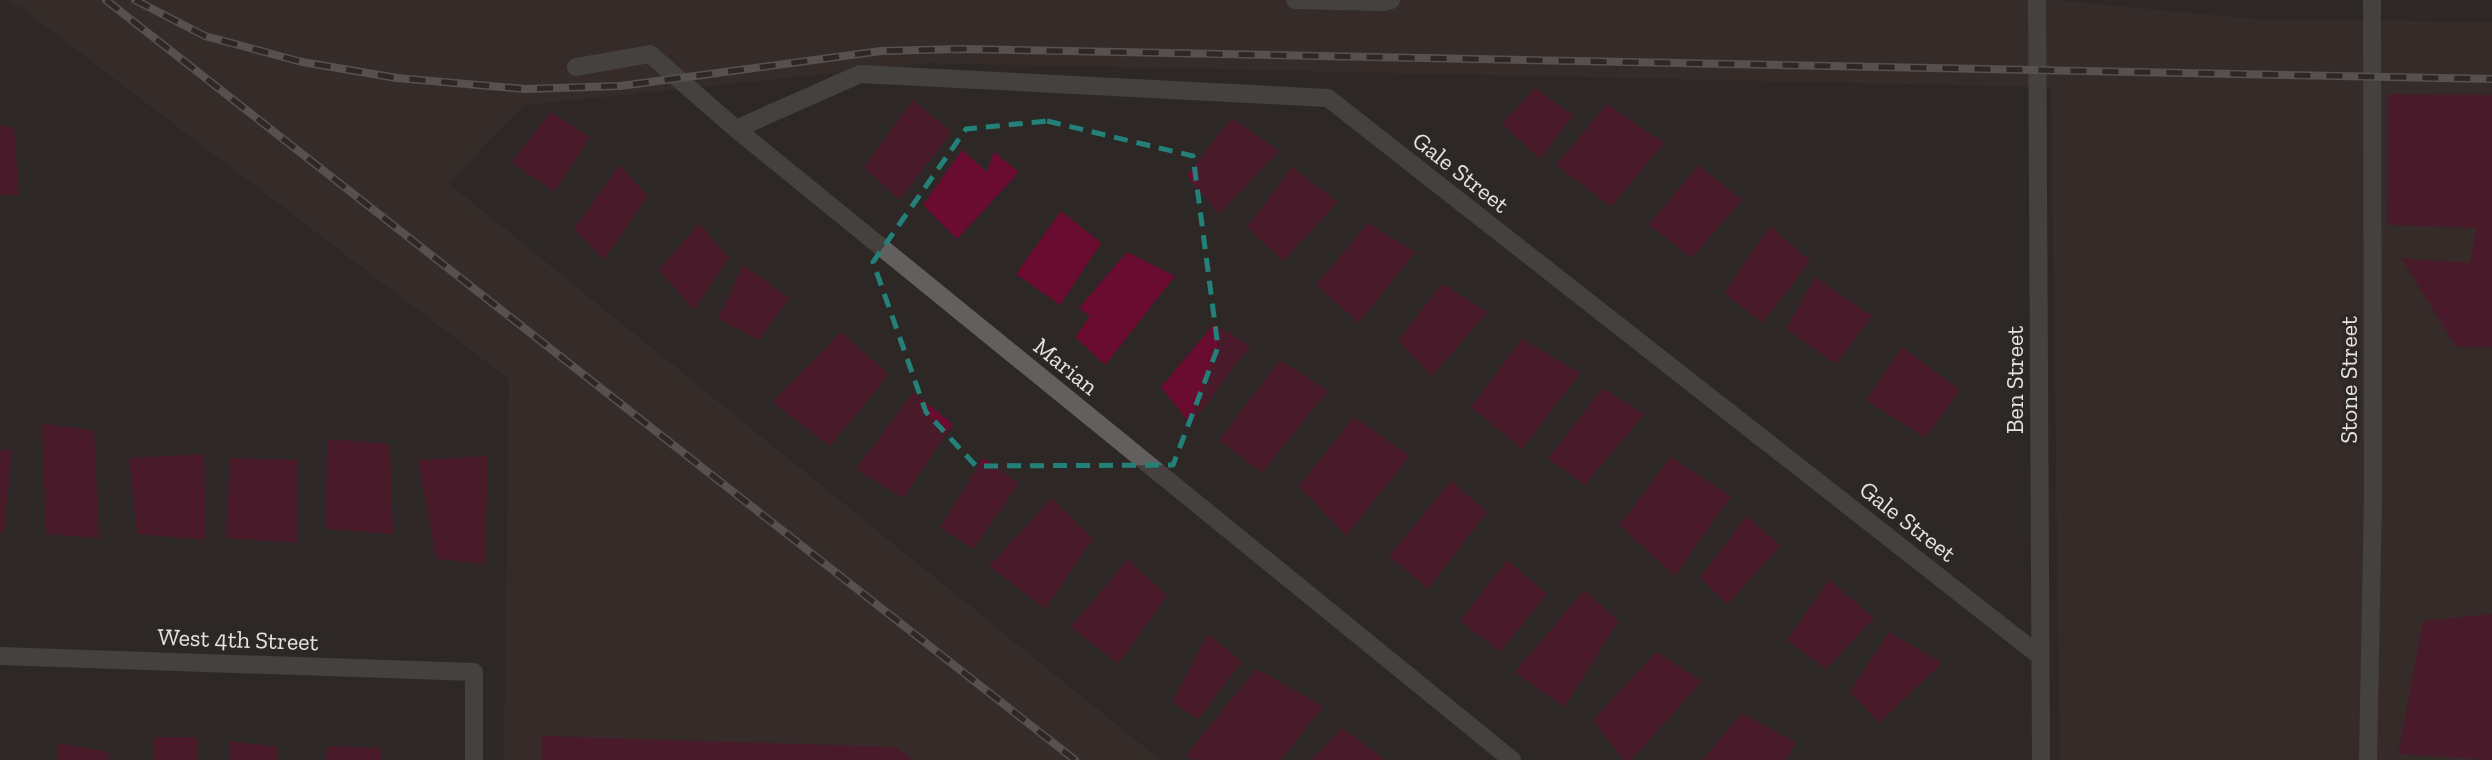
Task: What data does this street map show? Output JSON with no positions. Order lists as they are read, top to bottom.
{
  "streets": {
    "street": [
      "Gale Street",
      "Marian",
      "Ben Street",
      "Stone Street",
      "West 4th Street"
    ]
  },
  "crossings": [
    ["Gale Street", "Marian"],
    ["Gale Street", "Ben Street"]
  ]
}
